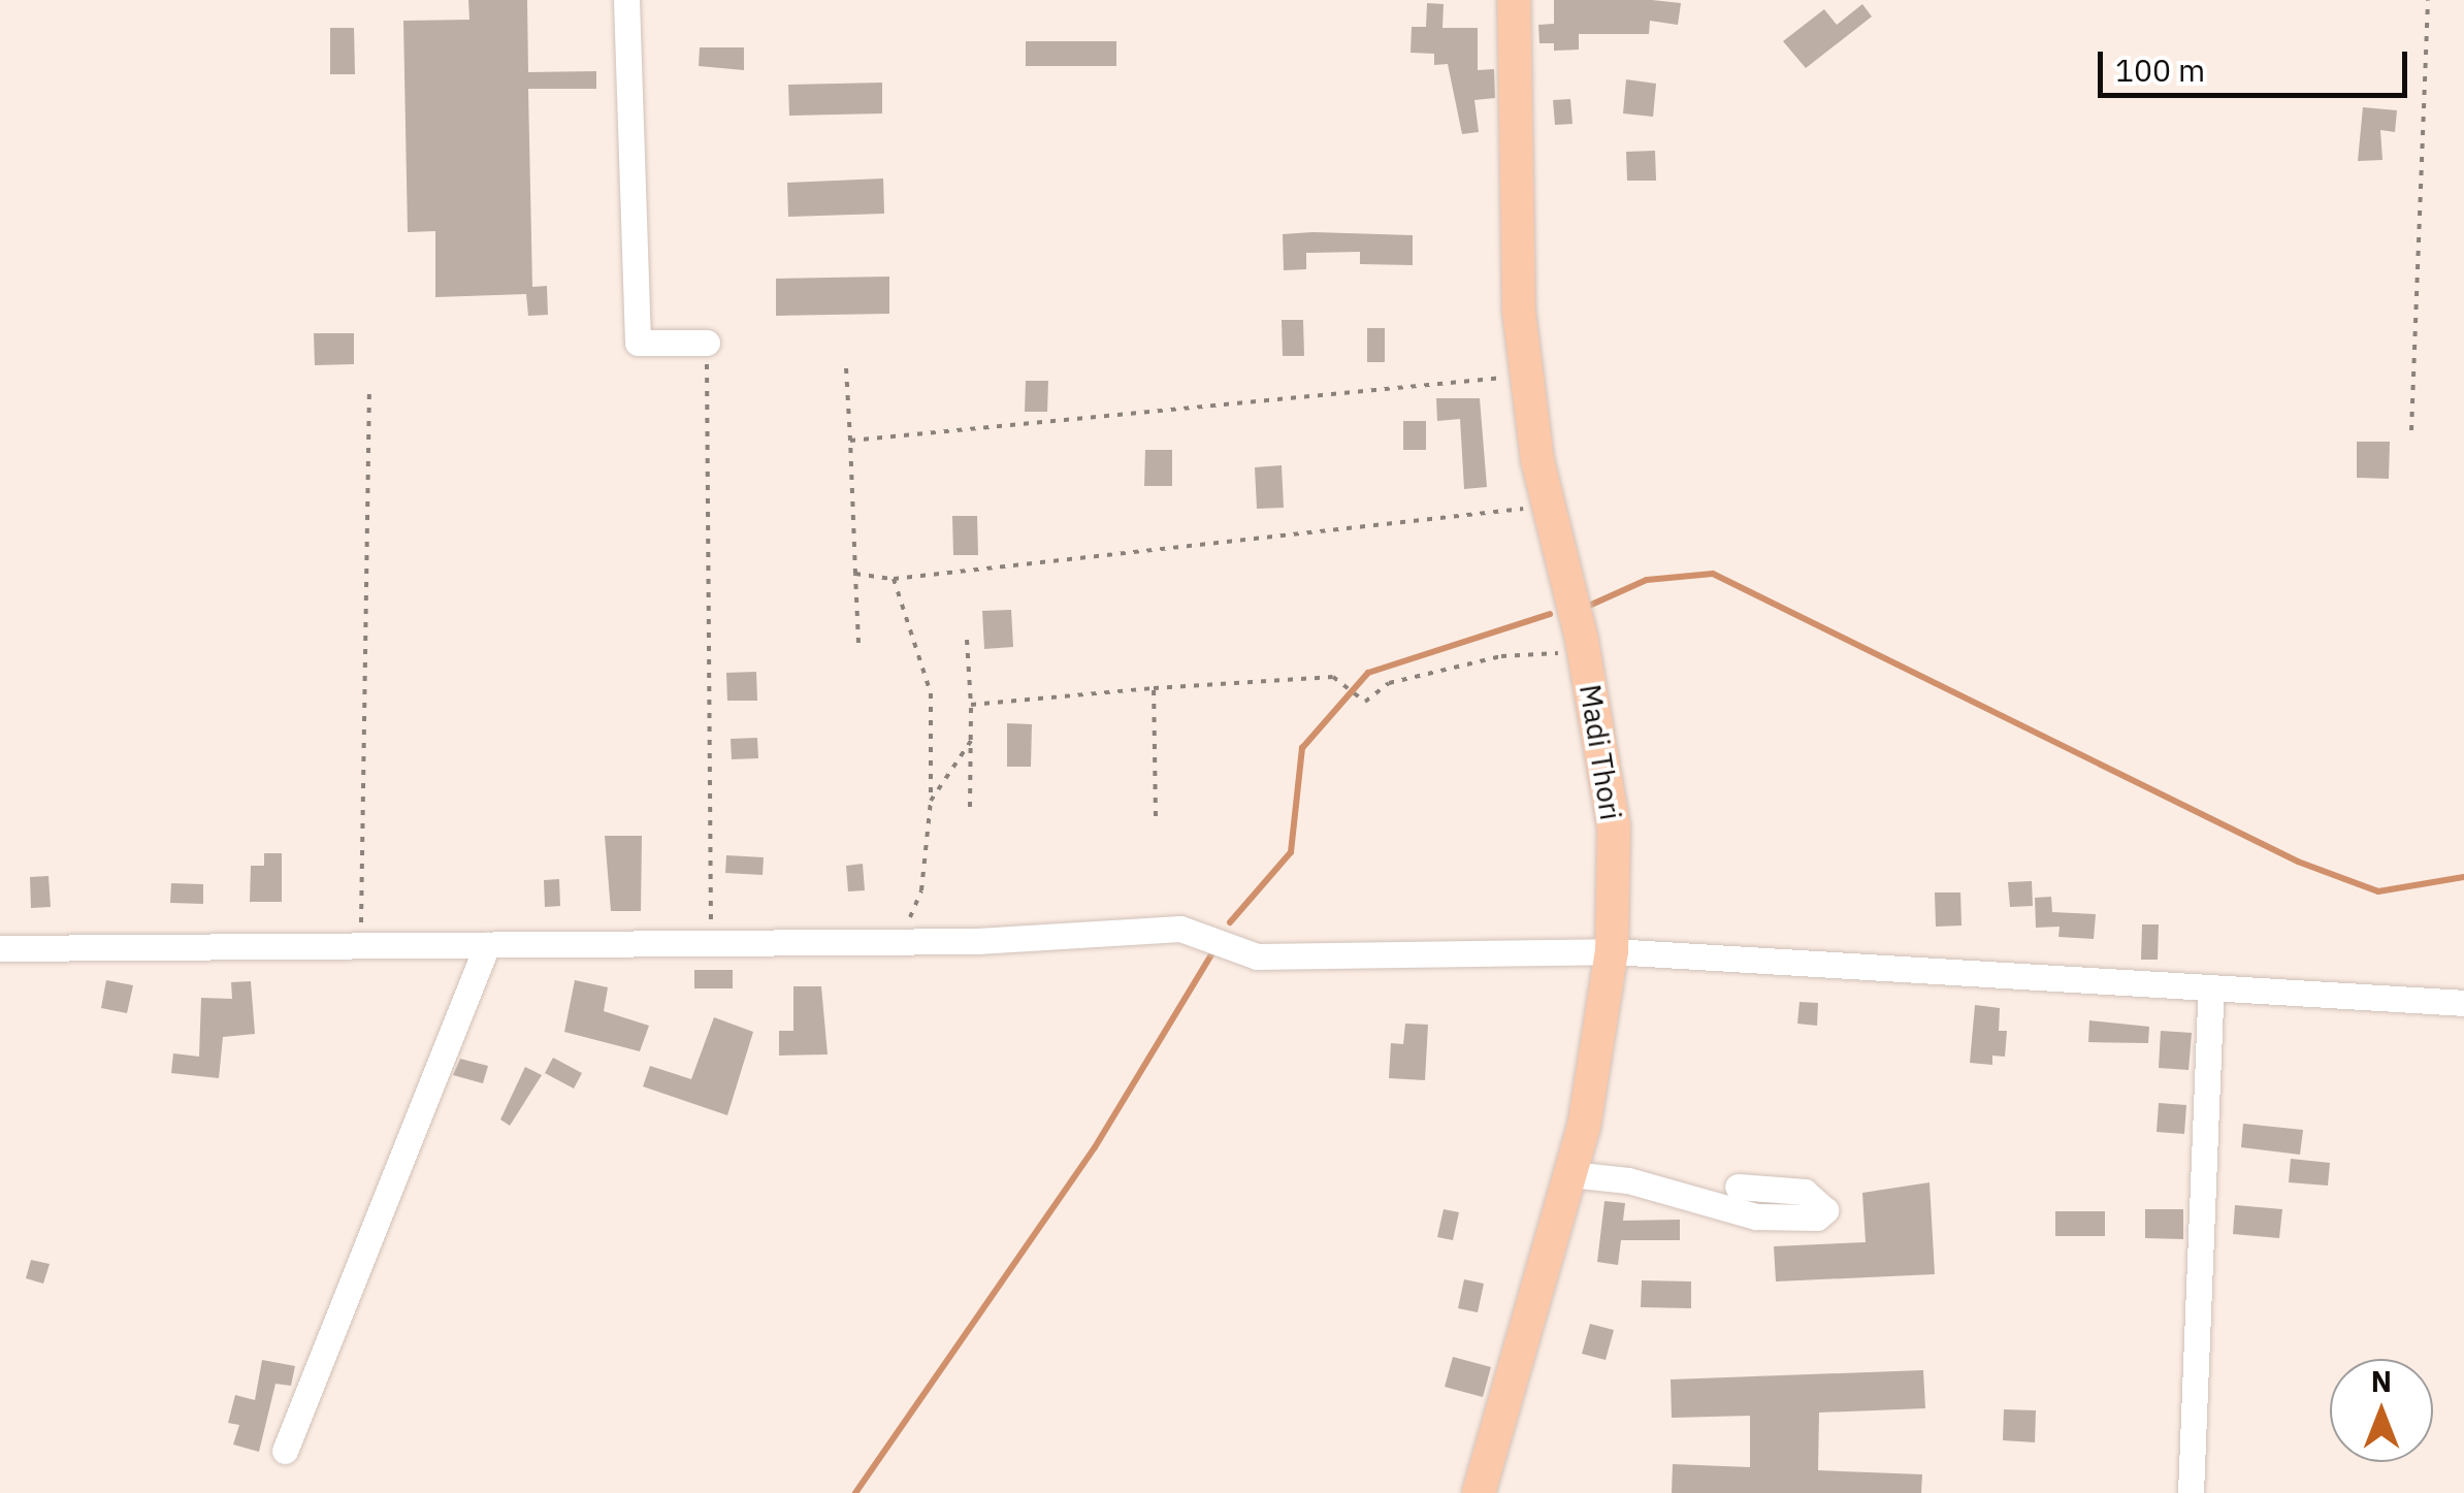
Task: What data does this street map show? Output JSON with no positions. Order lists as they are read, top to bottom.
{
  "streets": {
    "main road": ["Madi Thori"]
  },
  "scale_bar": "100 m",
  "north": "top"
}
